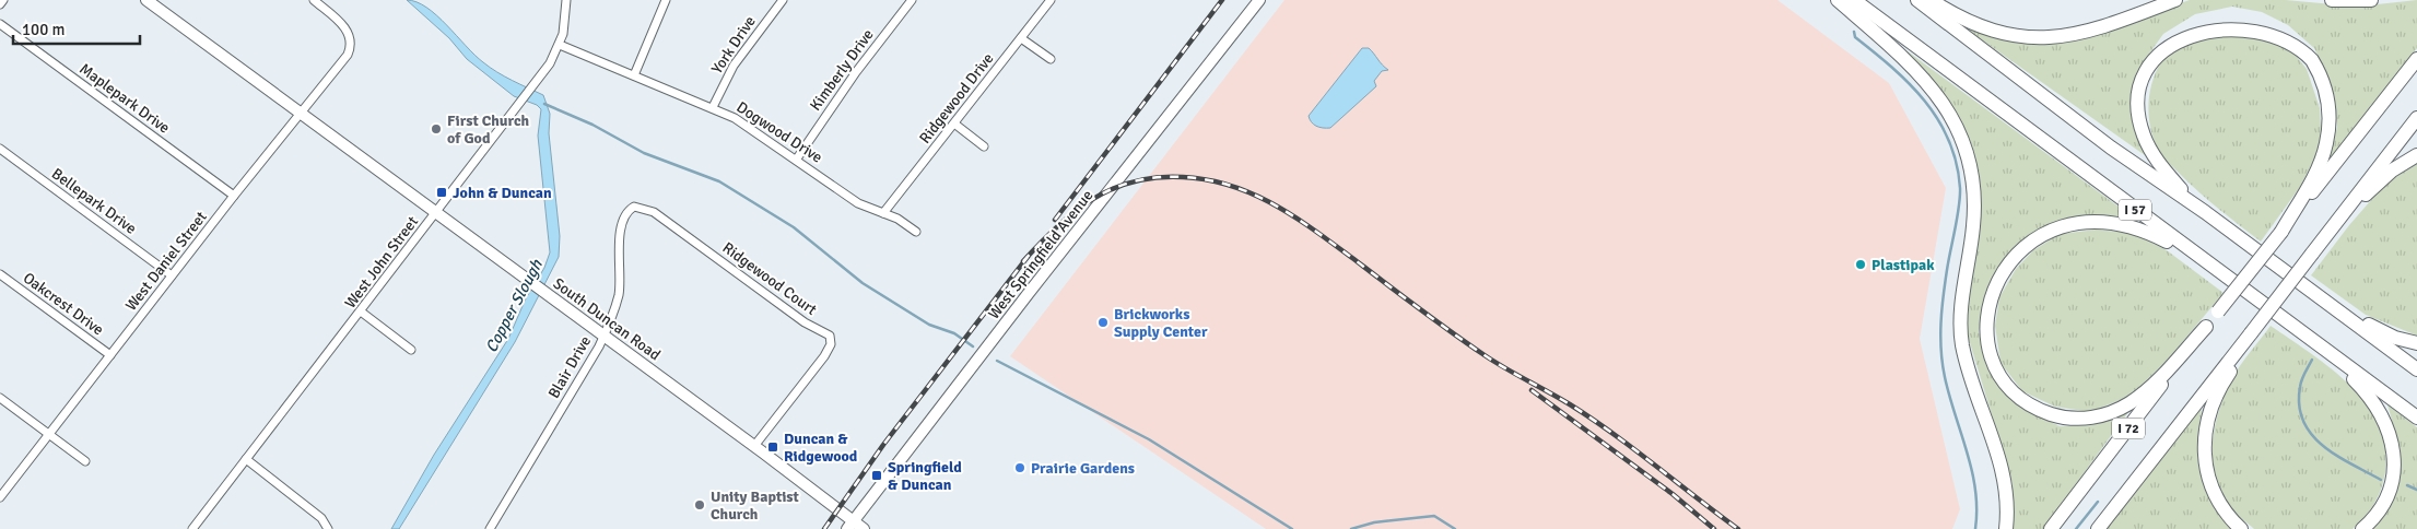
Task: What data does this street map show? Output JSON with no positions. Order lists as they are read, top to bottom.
{
  "streets": {
    "highway": ["I 57", "I 72"],
    "main road": ["West Springfield Avenue", "South Duncan Road"],
    "street": [
      "York Drive",
      "Kimberly Drive",
      "Maplepark Drive",
      "Ridgewood Drive",
      "Dogwood Drive",
      "Bellepark Drive",
      "West Daniel Street",
      "West John Street",
      "Ridgewood Court",
      "Oakcrest Drive",
      "Blair Drive"
    ]
  },
  "crossings": [
    ["York Drive", "Dogwood Drive"],
    ["Kimberly Drive", "Dogwood Drive"],
    ["Maplepark Drive", "West Daniel Street"],
    ["Ridgewood Drive", "Dogwood Drive"],
    ["Dogwood Drive", "West John Street"],
    ["Bellepark Drive", "West Daniel Street"],
    ["West Springfield Avenue", "South Duncan Road"],
    ["West Daniel Street", "Oakcrest Drive"],
    ["West Daniel Street", "South Duncan Road"],
    ["West John Street", "South Duncan Road"],
    ["Ridgewood Court", "South Duncan Road"],
    ["Ridgewood Court", "Blair Drive"],
    ["South Duncan Road", "Blair Drive"]
  ],
  "water": ["Copper Slough"],
  "places": {
    "other": [
      "First Church of God",
      "Plastipak",
      "Brickworks Supply Center",
      "Prairie Gardens",
      "Unity Baptist Church"
    ],
    "transit": ["John & Duncan", "Duncan & Ridgewood", "Springfield & Duncan"]
  },
  "scale_bar": "100 m"
}
